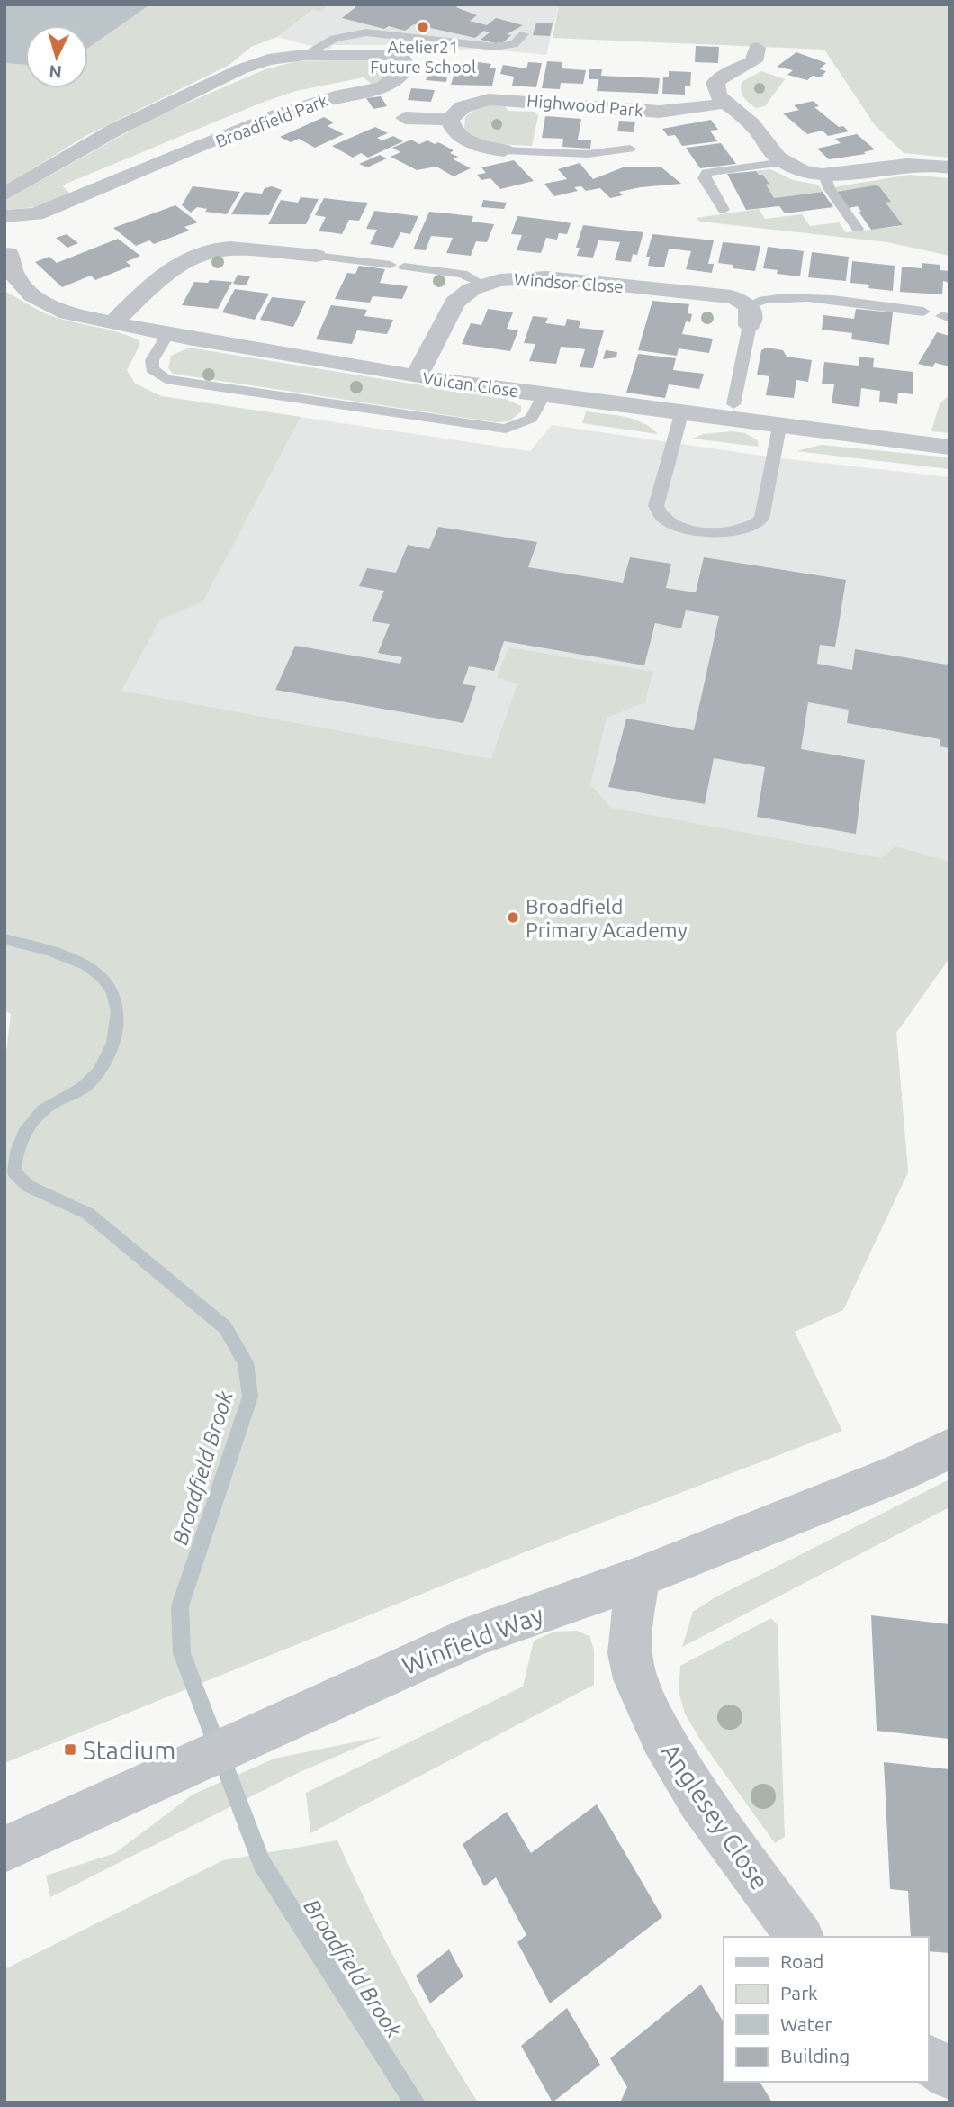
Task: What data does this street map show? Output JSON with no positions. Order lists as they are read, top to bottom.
{
  "streets": {
    "street": [
      "Highwood Park",
      "Broadfield Park",
      "Windsor Close",
      "Vulcan Close",
      "Winfield Way",
      "Anglesey Close"
    ]
  },
  "crossings": [
    ["Windsor Close", "Vulcan Close"],
    ["Winfield Way", "Anglesey Close"]
  ],
  "water": ["Broadfield Brook"],
  "places": {
    "other": ["Atelier21 Future School", "Broadfield Primary Academy"],
    "transit": ["Stadium"]
  },
  "legend": [
    "Road",
    "Park",
    "Water",
    "Building"
  ],
  "north": "bottom"
}
